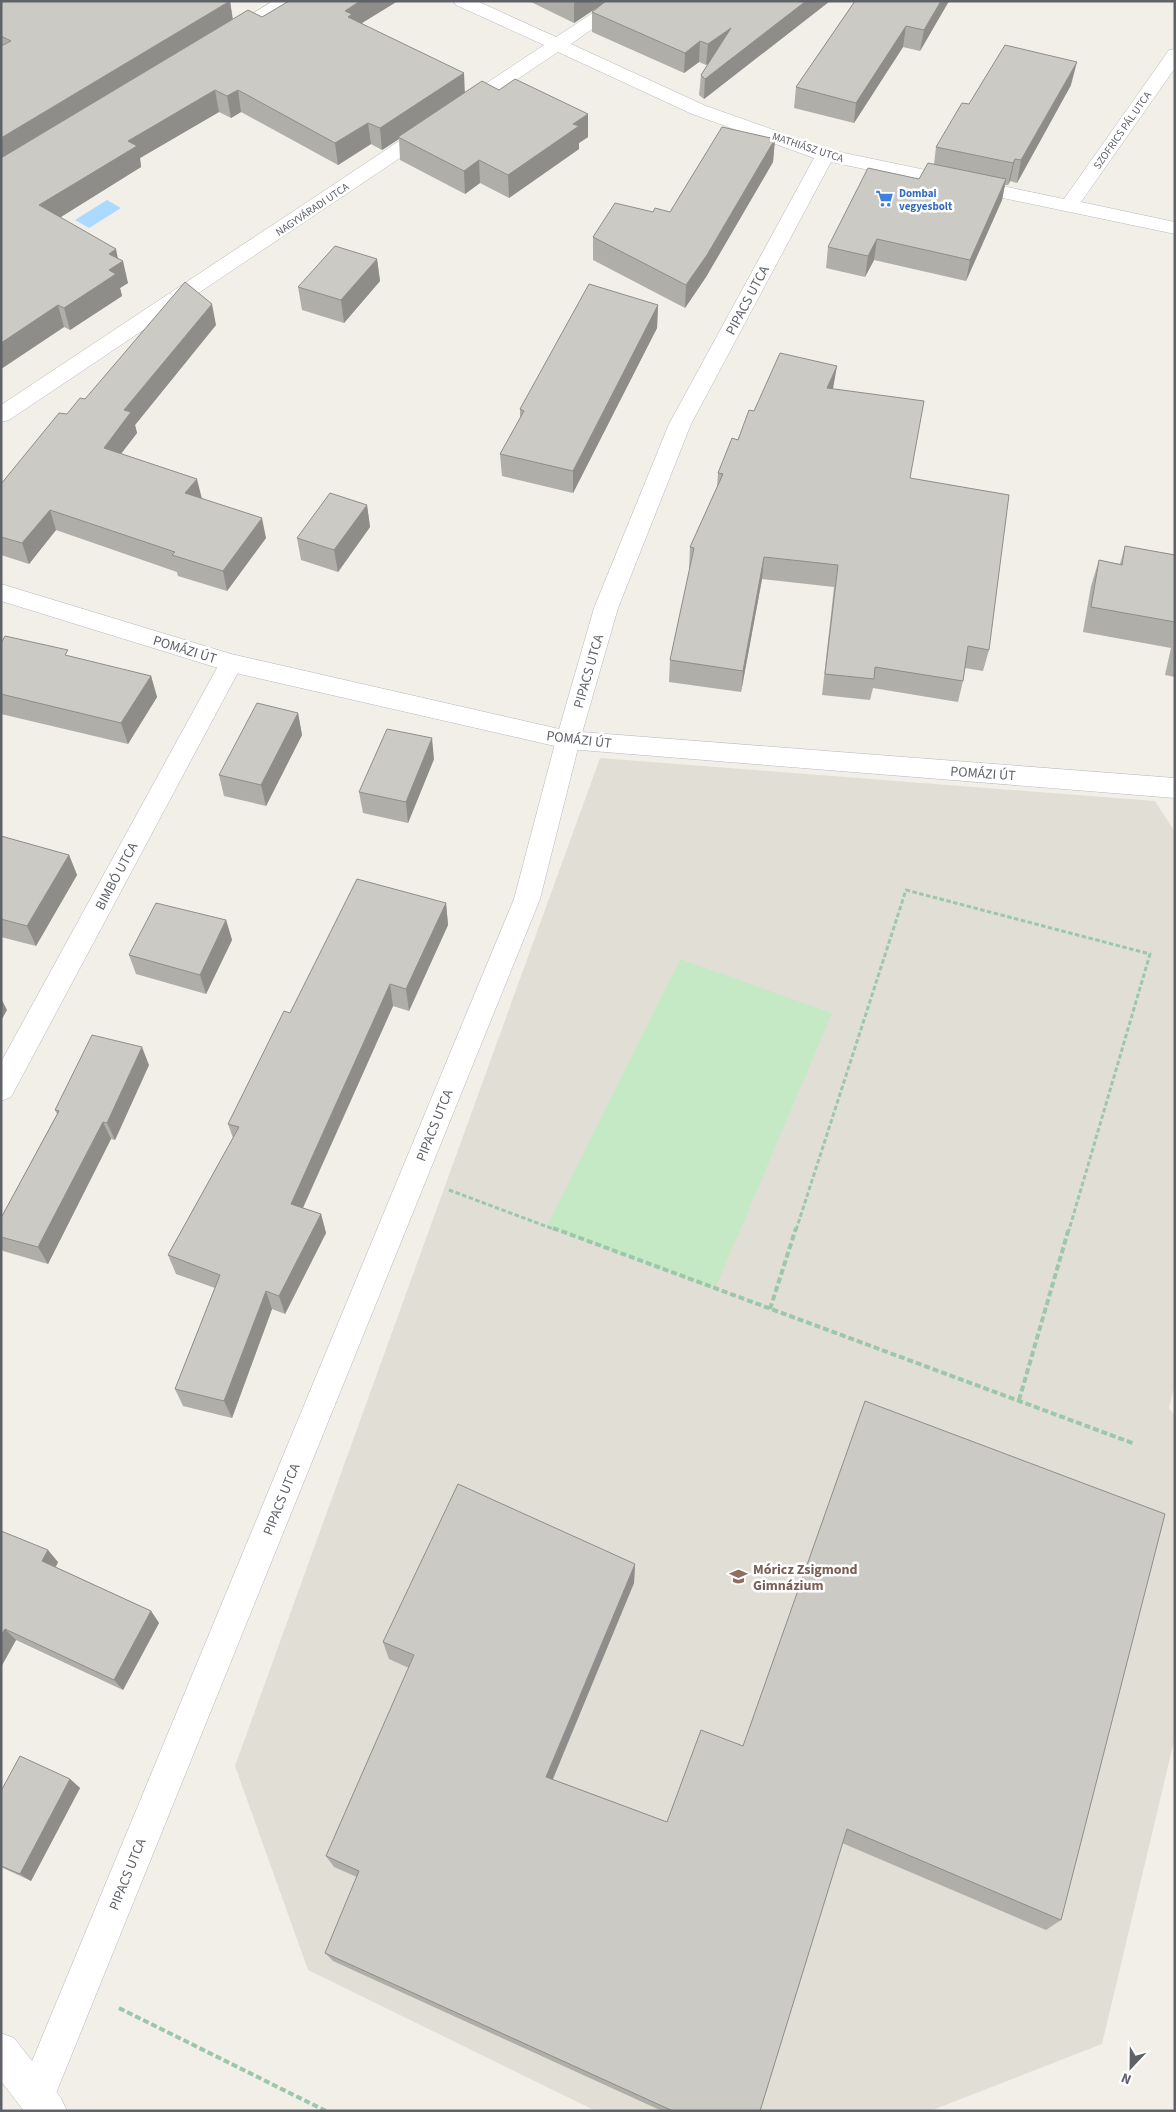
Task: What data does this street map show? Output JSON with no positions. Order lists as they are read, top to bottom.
{
  "streets": {
    "street": [
      "SZOFRICS PÁL UTCA",
      "MATHIÁSZ UTCA",
      "NAGYVÁRADI UTCA",
      "PIPACS UTCA",
      "POMÁZI ÚT",
      "BIMBÓ UTCA"
    ]
  },
  "crossings": [
    ["SZOFRICS PÁL UTCA", "MATHIÁSZ UTCA"],
    ["MATHIÁSZ UTCA", "NAGYVÁRADI UTCA"],
    ["MATHIÁSZ UTCA", "PIPACS UTCA"],
    ["PIPACS UTCA", "POMÁZI ÚT"],
    ["POMÁZI ÚT", "BIMBÓ UTCA"]
  ],
  "places": {
    "supermarket": ["Dombai vegyesbolt"],
    "school or university": ["Móricz Zsigmond Gimnázium"]
  },
  "north": "bottom"
}
